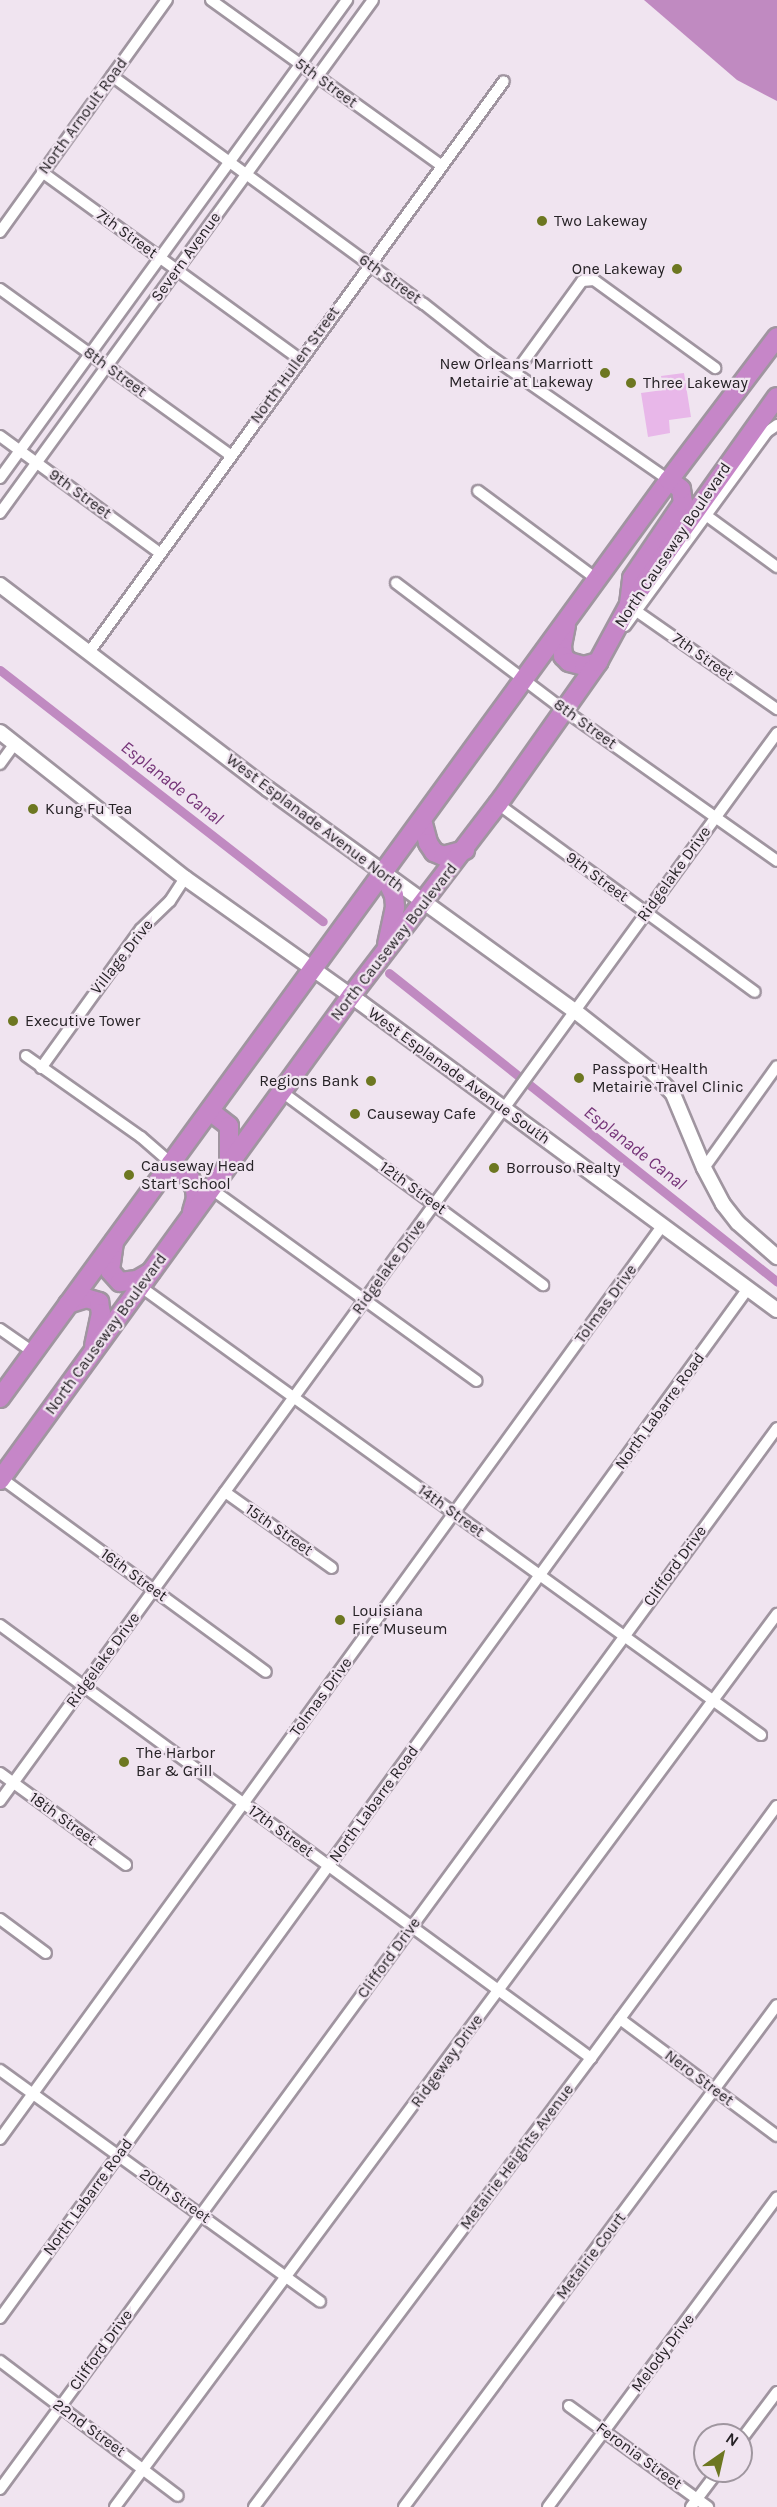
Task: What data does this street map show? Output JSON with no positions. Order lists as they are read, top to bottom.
{
  "streets": {
    "highway": ["North Causeway Boulevard"],
    "main road": ["West Esplanade Avenue North", "West Esplanade Avenue South"],
    "street": [
      "5th Street",
      "North Arnoult Road",
      "7th Street",
      "Severn Avenue",
      "6th Street",
      "North Hullen Street",
      "8th Street",
      "9th Street",
      "Ridgelake Drive",
      "Village Drive",
      "12th Street",
      "Tolmas Drive",
      "North Labarre Road",
      "14th Street",
      "15th Street",
      "Clifford Drive",
      "16th Street",
      "18th Street",
      "17th Street",
      "Ridgeway Drive",
      "Nero Street",
      "Metairie Heights Avenue",
      "20th Street",
      "Metairie Court",
      "Melody Drive",
      "22nd Street",
      "Feronia Street"
    ]
  },
  "crossings": [
    ["5th Street", "Severn Avenue"],
    ["5th Street", "North Hullen Street"],
    ["North Arnoult Road", "7th Street"],
    ["North Arnoult Road", "6th Street"],
    ["7th Street", "Severn Avenue"],
    ["7th Street", "North Hullen Street"],
    ["7th Street", "North Causeway Boulevard"],
    ["Severn Avenue", "6th Street"],
    ["Severn Avenue", "8th Street"],
    ["Severn Avenue", "9th Street"],
    ["6th Street", "North Hullen Street"],
    ["North Hullen Street", "8th Street"],
    ["North Hullen Street", "9th Street"],
    ["North Hullen Street", "West Esplanade Avenue North"],
    ["8th Street", "North Causeway Boulevard"],
    ["8th Street", "Ridgelake Drive"],
    ["9th Street", "North Causeway Boulevard"],
    ["9th Street", "Ridgelake Drive"],
    ["North Causeway Boulevard", "West Esplanade Avenue North"],
    ["North Causeway Boulevard", "West Esplanade Avenue South"],
    ["North Causeway Boulevard", "12th Street"],
    ["North Causeway Boulevard", "14th Street"],
    ["North Causeway Boulevard", "16th Street"],
    ["West Esplanade Avenue North", "Ridgelake Drive"],
    ["Ridgelake Drive", "West Esplanade Avenue South"],
    ["Ridgelake Drive", "12th Street"],
    ["Ridgelake Drive", "14th Street"],
    ["Ridgelake Drive", "15th Street"],
    ["Ridgelake Drive", "16th Street"],
    ["Ridgelake Drive", "18th Street"],
    ["Ridgelake Drive", "17th Street"],
    ["Village Drive", "West Esplanade Avenue South"],
    ["West Esplanade Avenue South", "Tolmas Drive"],
    ["West Esplanade Avenue South", "North Labarre Road"],
    ["Tolmas Drive", "14th Street"],
    ["Tolmas Drive", "17th Street"],
    ["Tolmas Drive", "20th Street"],
    ["North Labarre Road", "14th Street"],
    ["North Labarre Road", "17th Street"],
    ["North Labarre Road", "20th Street"],
    ["14th Street", "Clifford Drive"],
    ["14th Street", "Ridgeway Drive"],
    ["Clifford Drive", "17th Street"],
    ["Clifford Drive", "20th Street"],
    ["Clifford Drive", "22nd Street"],
    ["17th Street", "Ridgeway Drive"],
    ["17th Street", "Metairie Heights Avenue"],
    ["Ridgeway Drive", "20th Street"],
    ["Ridgeway Drive", "22nd Street"],
    ["Nero Street", "Metairie Heights Avenue"],
    ["Nero Street", "Metairie Court"],
    ["Melody Drive", "Feronia Street"]
  ],
  "water": ["Esplanade Canal"],
  "places": [
    "Two Lakeway",
    "One Lakeway",
    "New Orleans Marriott Metairie at Lakeway",
    "Three Lakeway",
    "Kung Fu Tea",
    "Executive Tower",
    "Passport Health Metairie Travel Clinic",
    "Regions Bank",
    "Causeway Cafe",
    "Borrouso Realty",
    "Causeway Head Start School",
    "Louisiana Fire Museum",
    "The Harbor Bar & Grill"
  ],
  "north": "top right"
}
